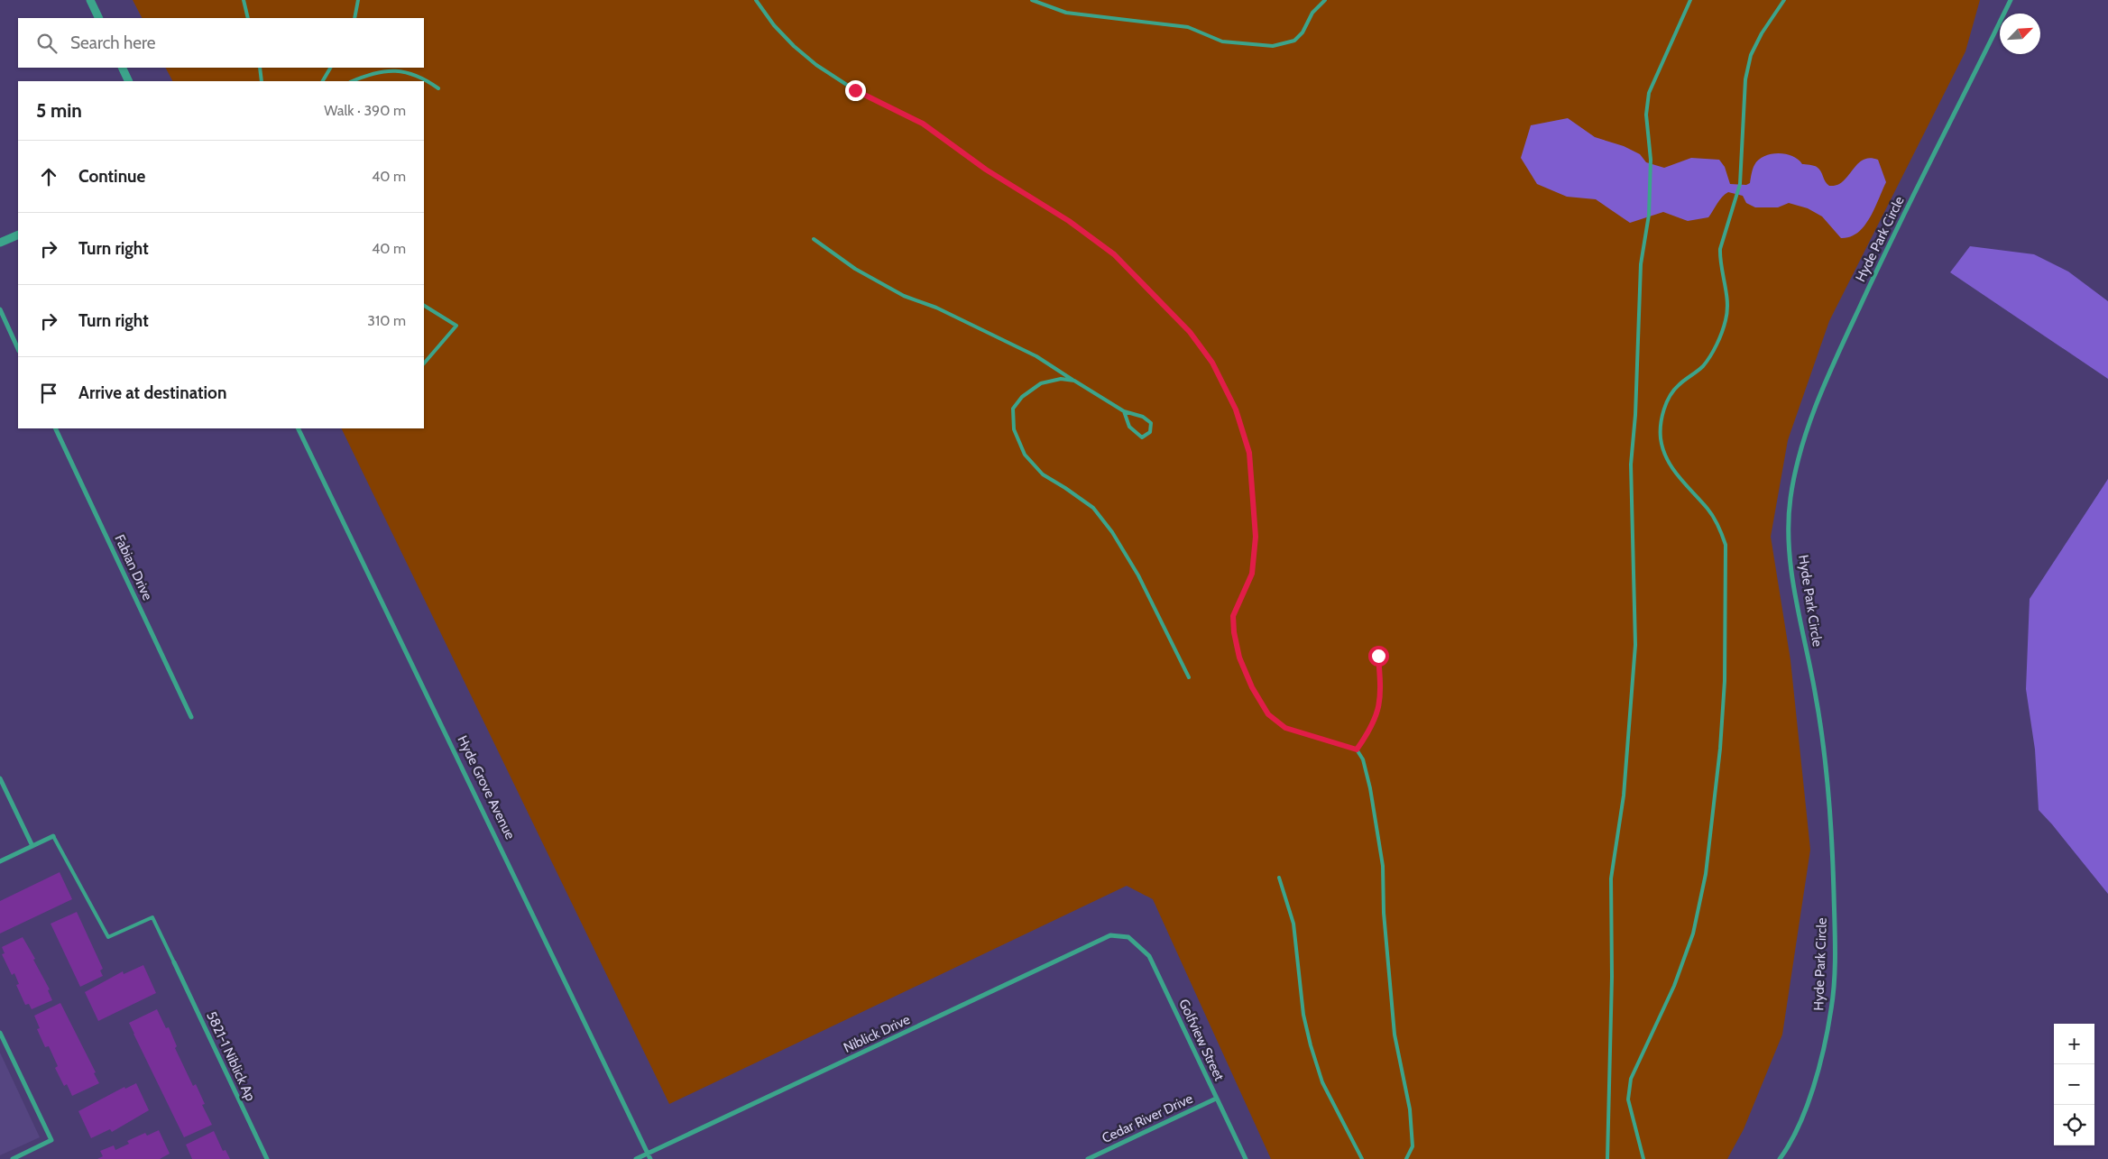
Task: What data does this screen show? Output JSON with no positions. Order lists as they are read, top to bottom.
{
  "streets": {
    "street": [
      "Hyde Park Circle",
      "Fabian Drive",
      "Hyde Grove Avenue",
      "Niblick Drive",
      "Golfview Street",
      "5821-1 Niblick Ap",
      "Cedar River Drive"
    ]
  },
  "crossings": [
    ["Hyde Grove Avenue", "Niblick Drive"],
    ["Niblick Drive", "Golfview Street"],
    ["Golfview Street", "Cedar River Drive"]
  ],
  "north": "top right",
  "page": {
    "search": "Search here",
    "heading": ["5 min", "Walk · 390 m"],
    "list": [
      ["Continue", "40 m"],
      ["Turn right", "40 m"],
      ["Turn right", "310 m"],
      "Arrive at destination"
    ],
    "map_buttons": ["+", "−"]
  }
}
